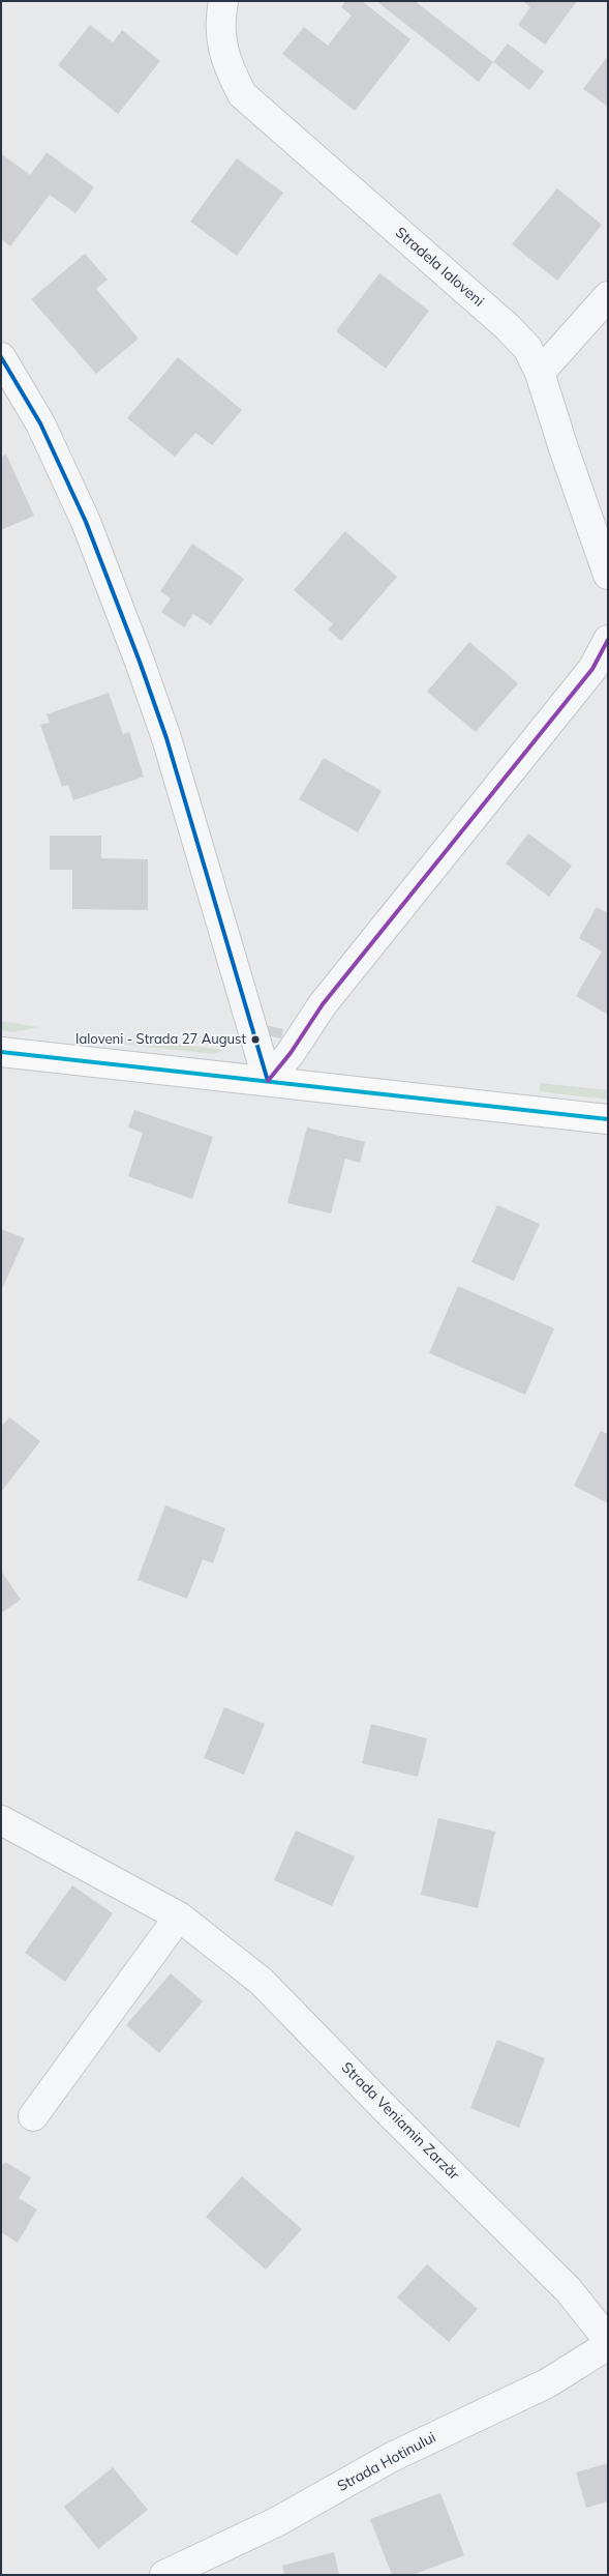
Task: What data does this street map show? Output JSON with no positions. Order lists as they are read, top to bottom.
{
  "streets": {
    "street": ["Stradela Ialoveni", "Strada Veniamin Zarzăr", "Strada Hotinului"]
  },
  "places": ["Ialoveni - Strada 27 August"]
}
